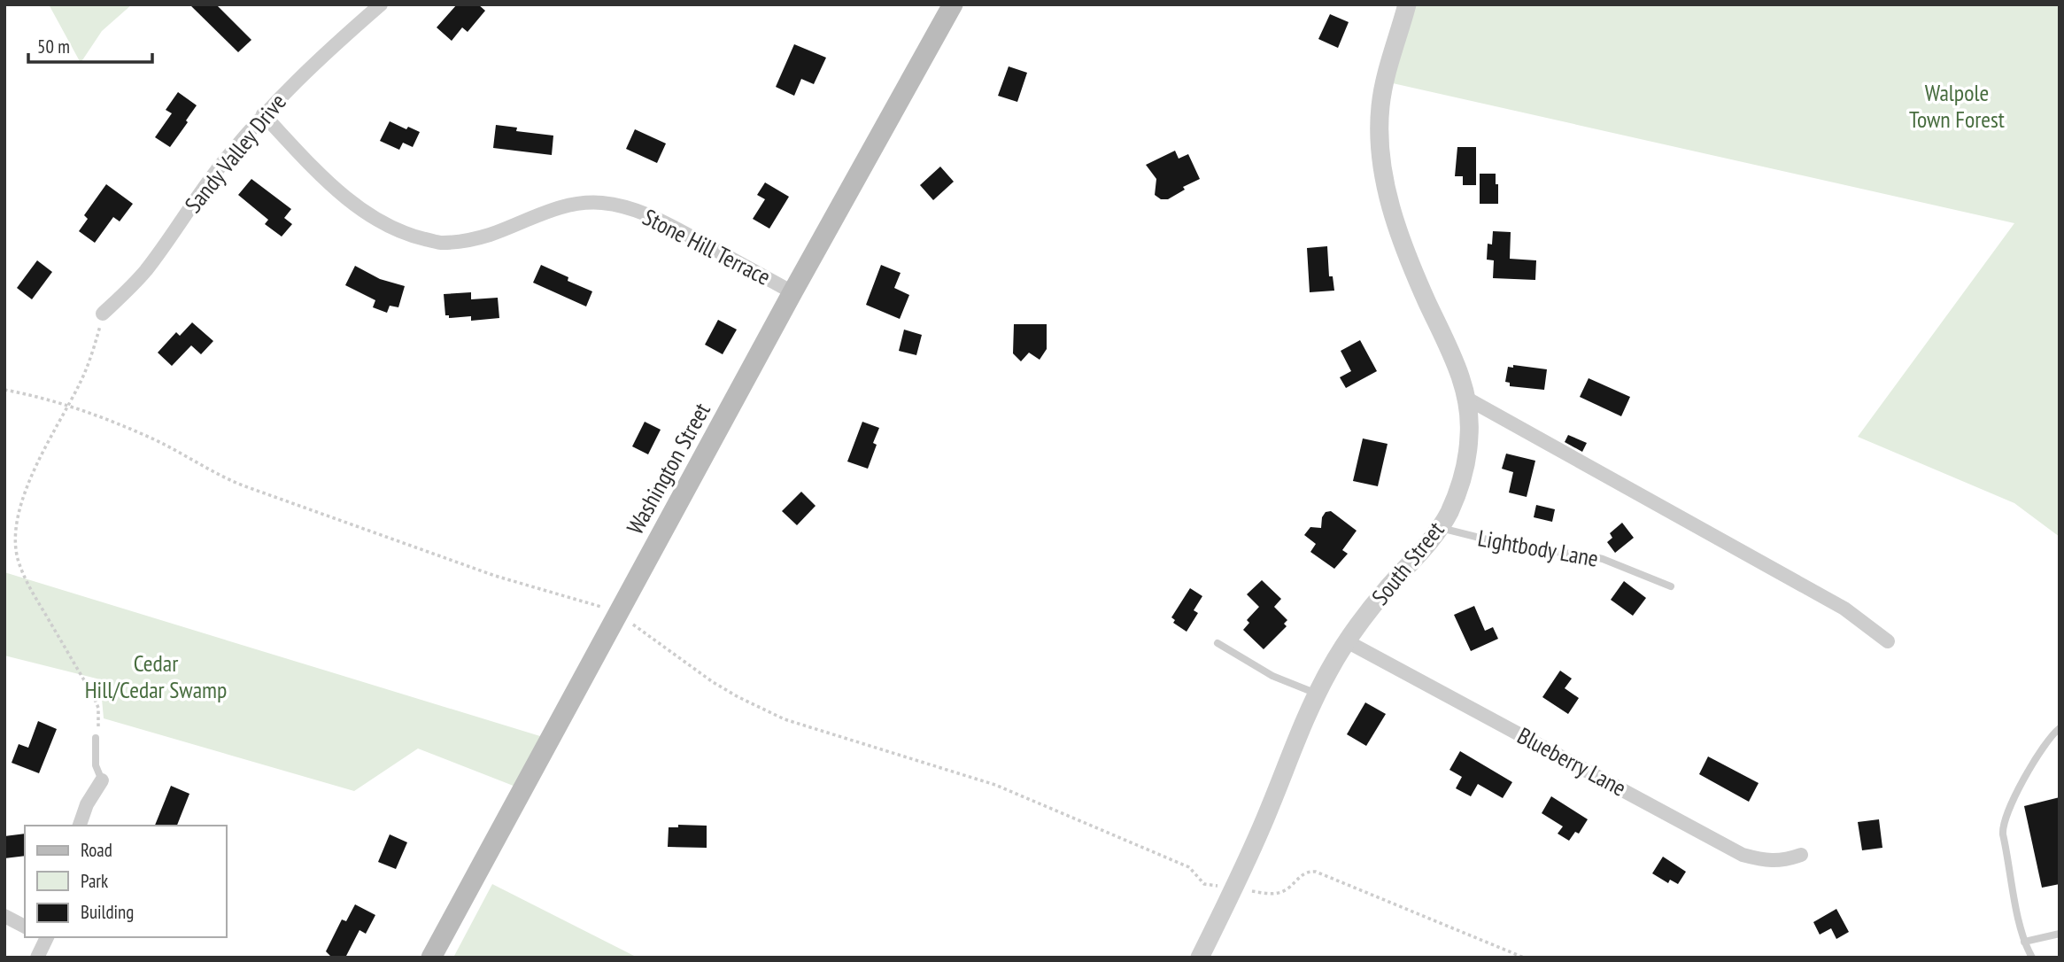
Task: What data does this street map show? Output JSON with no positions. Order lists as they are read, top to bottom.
{
  "streets": {
    "main road": ["Washington Street"],
    "street": [
      "Sandy Valley Drive",
      "Stone Hill Terrace",
      "South Street",
      "Blueberry Lane"
    ],
    "lane": ["Lightbody Lane"]
  },
  "crossings": [
    ["Sandy Valley Drive", "Stone Hill Terrace"],
    ["Stone Hill Terrace", "Washington Street"],
    ["Lightbody Lane", "South Street"],
    ["South Street", "Blueberry Lane"]
  ],
  "parks": ["Walpole Town Forest", "Cedar Hill/Cedar Swamp"],
  "legend": ["Road", "Park", "Building"],
  "scale_bar": "50 m"
}
